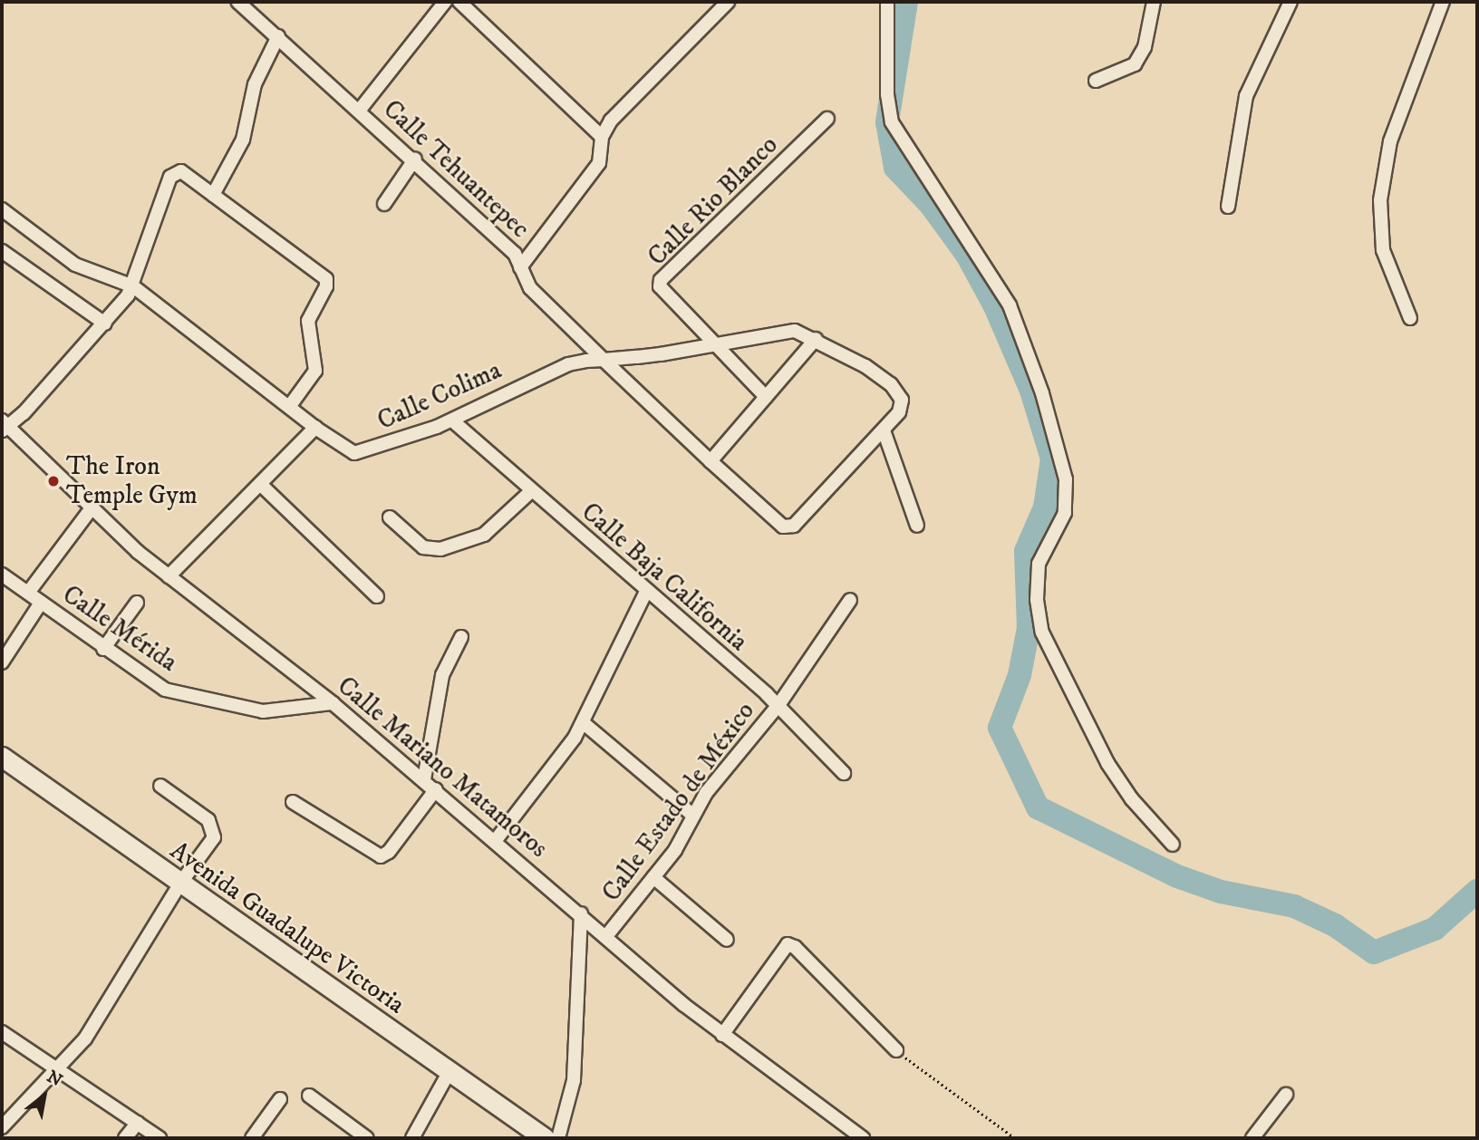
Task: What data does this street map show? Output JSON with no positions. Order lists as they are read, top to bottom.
{
  "streets": {
    "main road": ["Avenida Guadalupe Victoria"],
    "street": [
      "Calle Tehuantepec",
      "Calle Rio Blanco",
      "Calle Colima",
      "Calle Baja California",
      "Calle Mérida",
      "Calle Mariano Matamoros",
      "Calle Estado de México"
    ]
  },
  "crossings": [
    ["Calle Tehuantepec", "Calle Colima"],
    ["Calle Rio Blanco", "Calle Colima"],
    ["Calle Colima", "Calle Baja California"],
    ["Calle Baja California", "Calle Estado de México"],
    ["Calle Mérida", "Calle Mariano Matamoros"],
    ["Calle Mariano Matamoros", "Calle Estado de México"]
  ],
  "places": ["The Iron Temple Gym"],
  "north": "top right"
}
